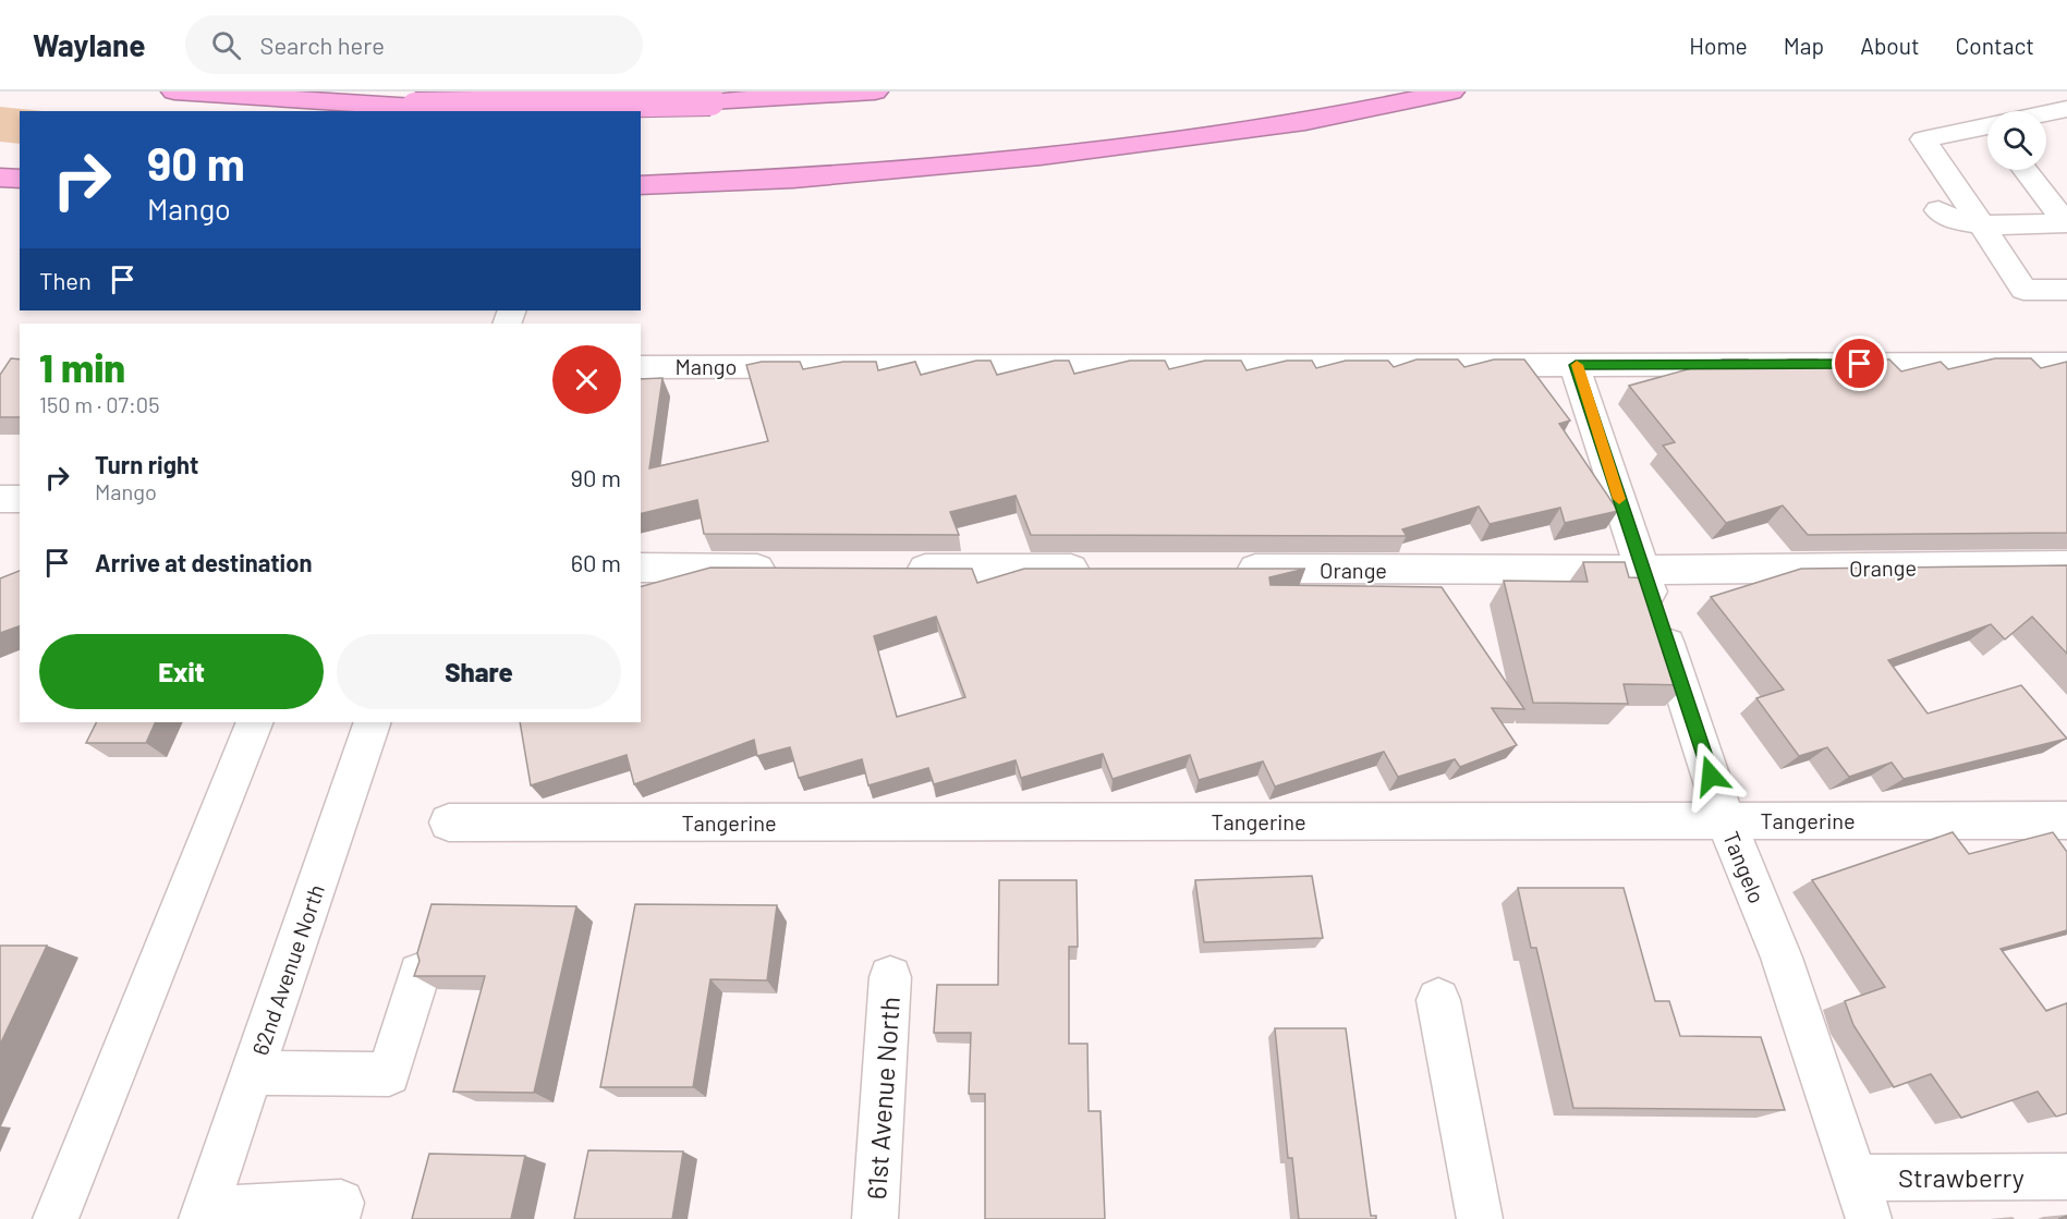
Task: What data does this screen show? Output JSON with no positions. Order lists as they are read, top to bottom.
{
  "streets": {
    "street": [
      "Mango",
      "Orange",
      "Tangerine",
      "Tangelo",
      "62nd Avenue North",
      "61st Avenue North",
      "Strawberry"
    ]
  },
  "crossings": [
    ["Mango", "Tangelo"],
    ["Orange", "Tangelo"],
    ["Tangerine", "Tangelo"],
    ["Tangelo", "Strawberry"]
  ],
  "page": {
    "header": "Waylane",
    "search": "Search here",
    "nav": [
      "Home",
      "Map",
      "About",
      "Contact"
    ],
    "turn": ["90 m", "Mango"],
    "then": "Then",
    "heading": ["1 min", "150 m · 07:05"],
    "list": [
      {
        "name": "Turn right",
        "note": "Mango",
        "value": "90 m"
      },
      {
        "name": "Arrive at destination",
        "value": "60 m"
      }
    ],
    "buttons": ["Exit", "Share"]
  }
}
